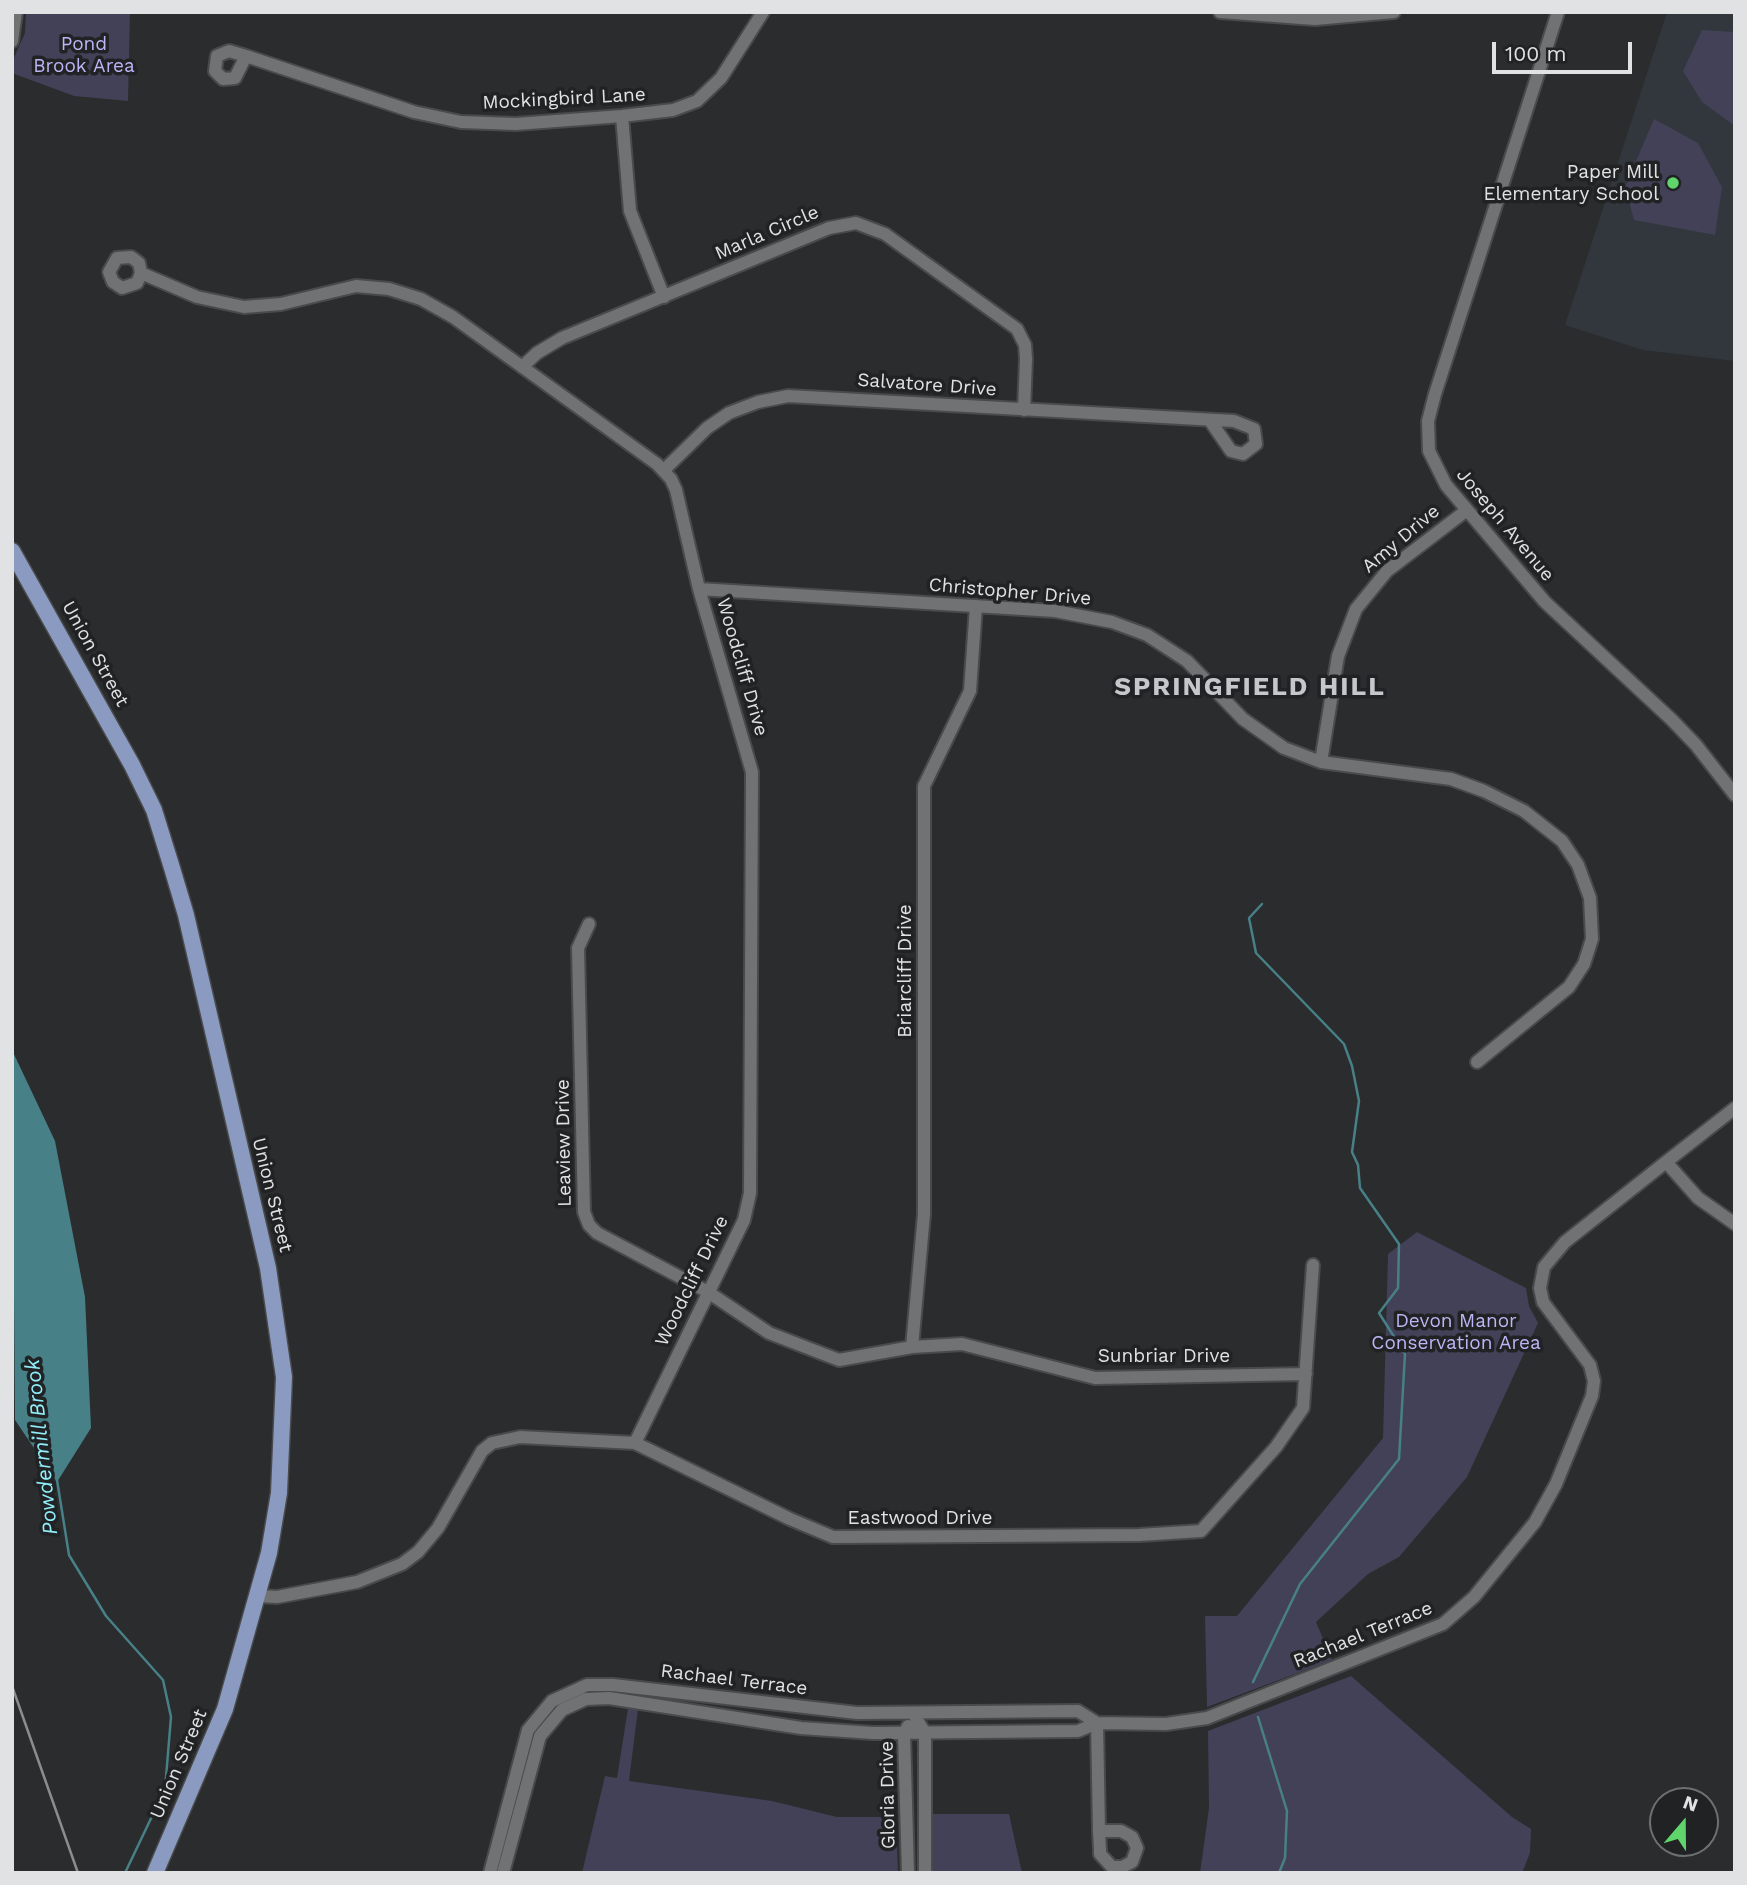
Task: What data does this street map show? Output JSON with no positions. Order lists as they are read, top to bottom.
{
  "streets": {
    "main road": ["Union Street"],
    "street": [
      "Mockingbird Lane",
      "Marla Circle",
      "Salvatore Drive",
      "Joseph Avenue",
      "Amy Drive",
      "Christopher Drive",
      "Woodcliff Drive",
      "Briarcliff Drive",
      "Leaview Drive",
      "Sunbriar Drive",
      "Eastwood Drive",
      "Rachael Terrace",
      "Gloria Drive"
    ]
  },
  "crossings": [
    ["Marla Circle", "Salvatore Drive"],
    ["Marla Circle", "Woodcliff Drive"],
    ["Salvatore Drive", "Woodcliff Drive"],
    ["Joseph Avenue", "Amy Drive"],
    ["Amy Drive", "Christopher Drive"],
    ["Christopher Drive", "Woodcliff Drive"],
    ["Christopher Drive", "Briarcliff Drive"],
    ["Union Street", "Eastwood Drive"],
    ["Woodcliff Drive", "Leaview Drive"],
    ["Woodcliff Drive", "Sunbriar Drive"],
    ["Woodcliff Drive", "Eastwood Drive"],
    ["Briarcliff Drive", "Sunbriar Drive"],
    ["Leaview Drive", "Sunbriar Drive"],
    ["Sunbriar Drive", "Eastwood Drive"],
    ["Rachael Terrace", "Gloria Drive"]
  ],
  "districts": ["SPRINGFIELD HILL"],
  "water": ["Powdermill Brook"],
  "parks": ["Pond Brook Area", "Devon Manor Conservation Area"],
  "places": ["Paper Mill Elementary School"],
  "scale_bar": "100 m",
  "north": "top"
}
